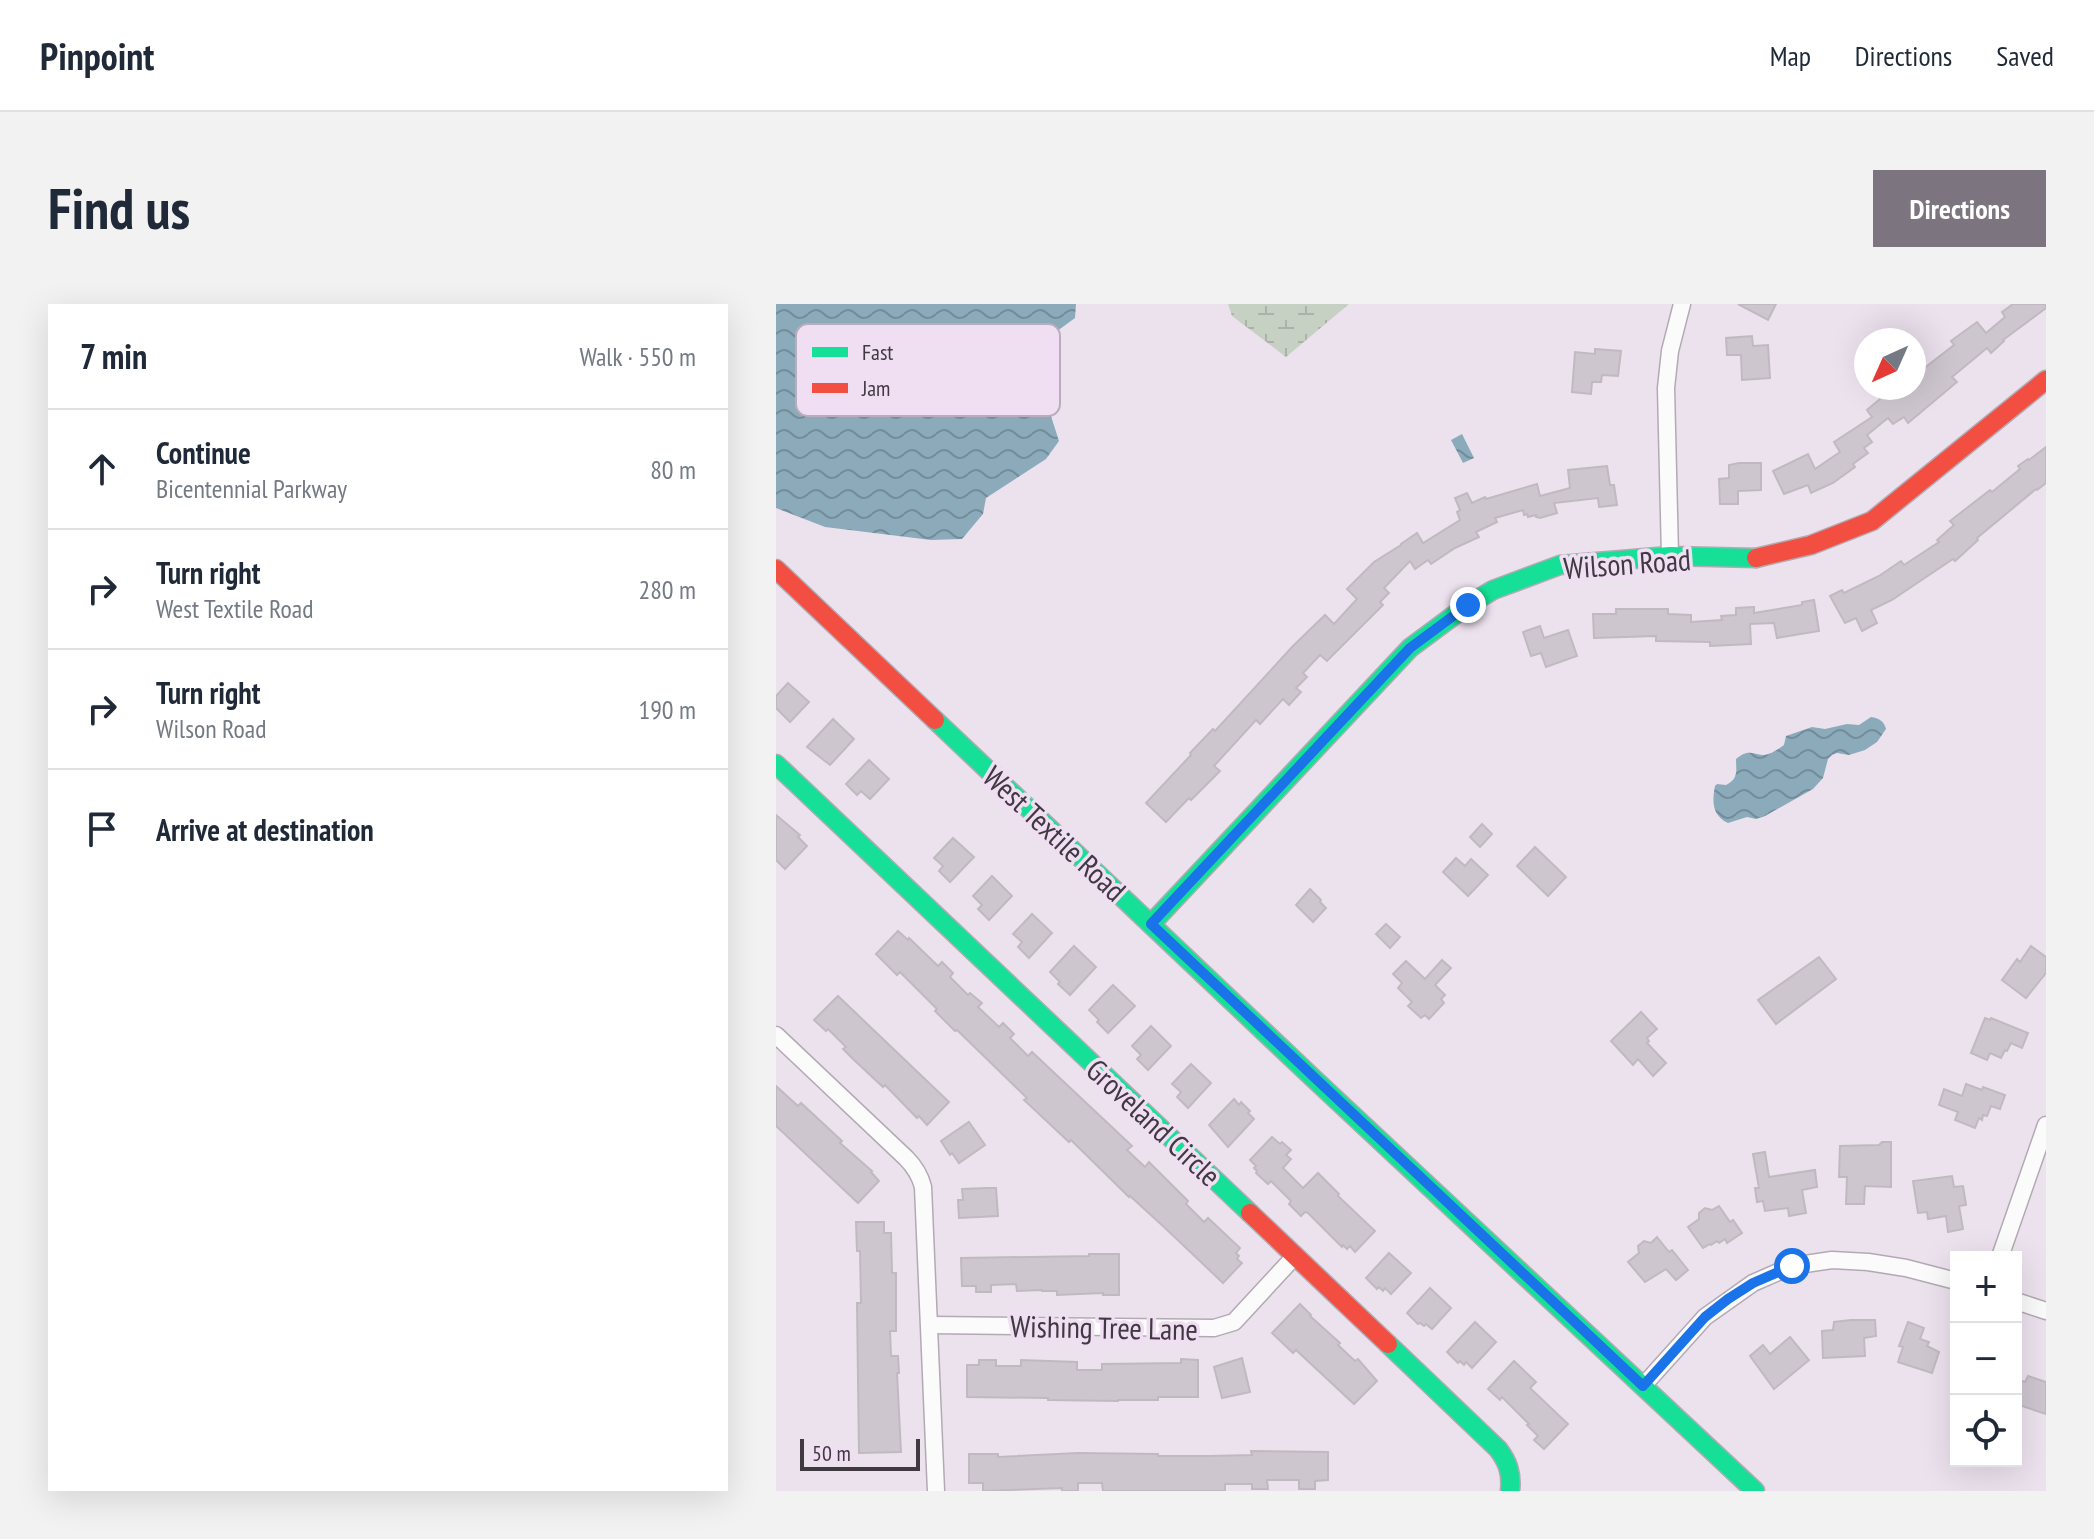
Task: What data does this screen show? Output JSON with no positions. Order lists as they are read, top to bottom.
{
  "streets": {
    "street": [
      "Wilson Road",
      "West Textile Road",
      "Groveland Circle",
      "Wishing Tree Lane"
    ]
  },
  "crossings": [
    ["Wilson Road", "West Textile Road"],
    ["Groveland Circle", "Wishing Tree Lane"]
  ],
  "legend": ["Fast", "Jam"],
  "scale_bar": "50 m",
  "north": "bottom left",
  "page": {
    "header": "Pinpoint",
    "nav": ["Map", "Directions", "Saved"],
    "buttons": "Directions",
    "title": "Find us",
    "heading": ["7 min", "Walk · 550 m"],
    "list": [
      ["Continue", "Bicentennial Parkway", "80 m"],
      ["Turn right", "West Textile Road", "280 m"],
      ["Turn right", "Wilson Road", "190 m"],
      "Arrive at destination"
    ],
    "map_buttons": ["+", "−"],
    "scale": "50 m"
  }
}
